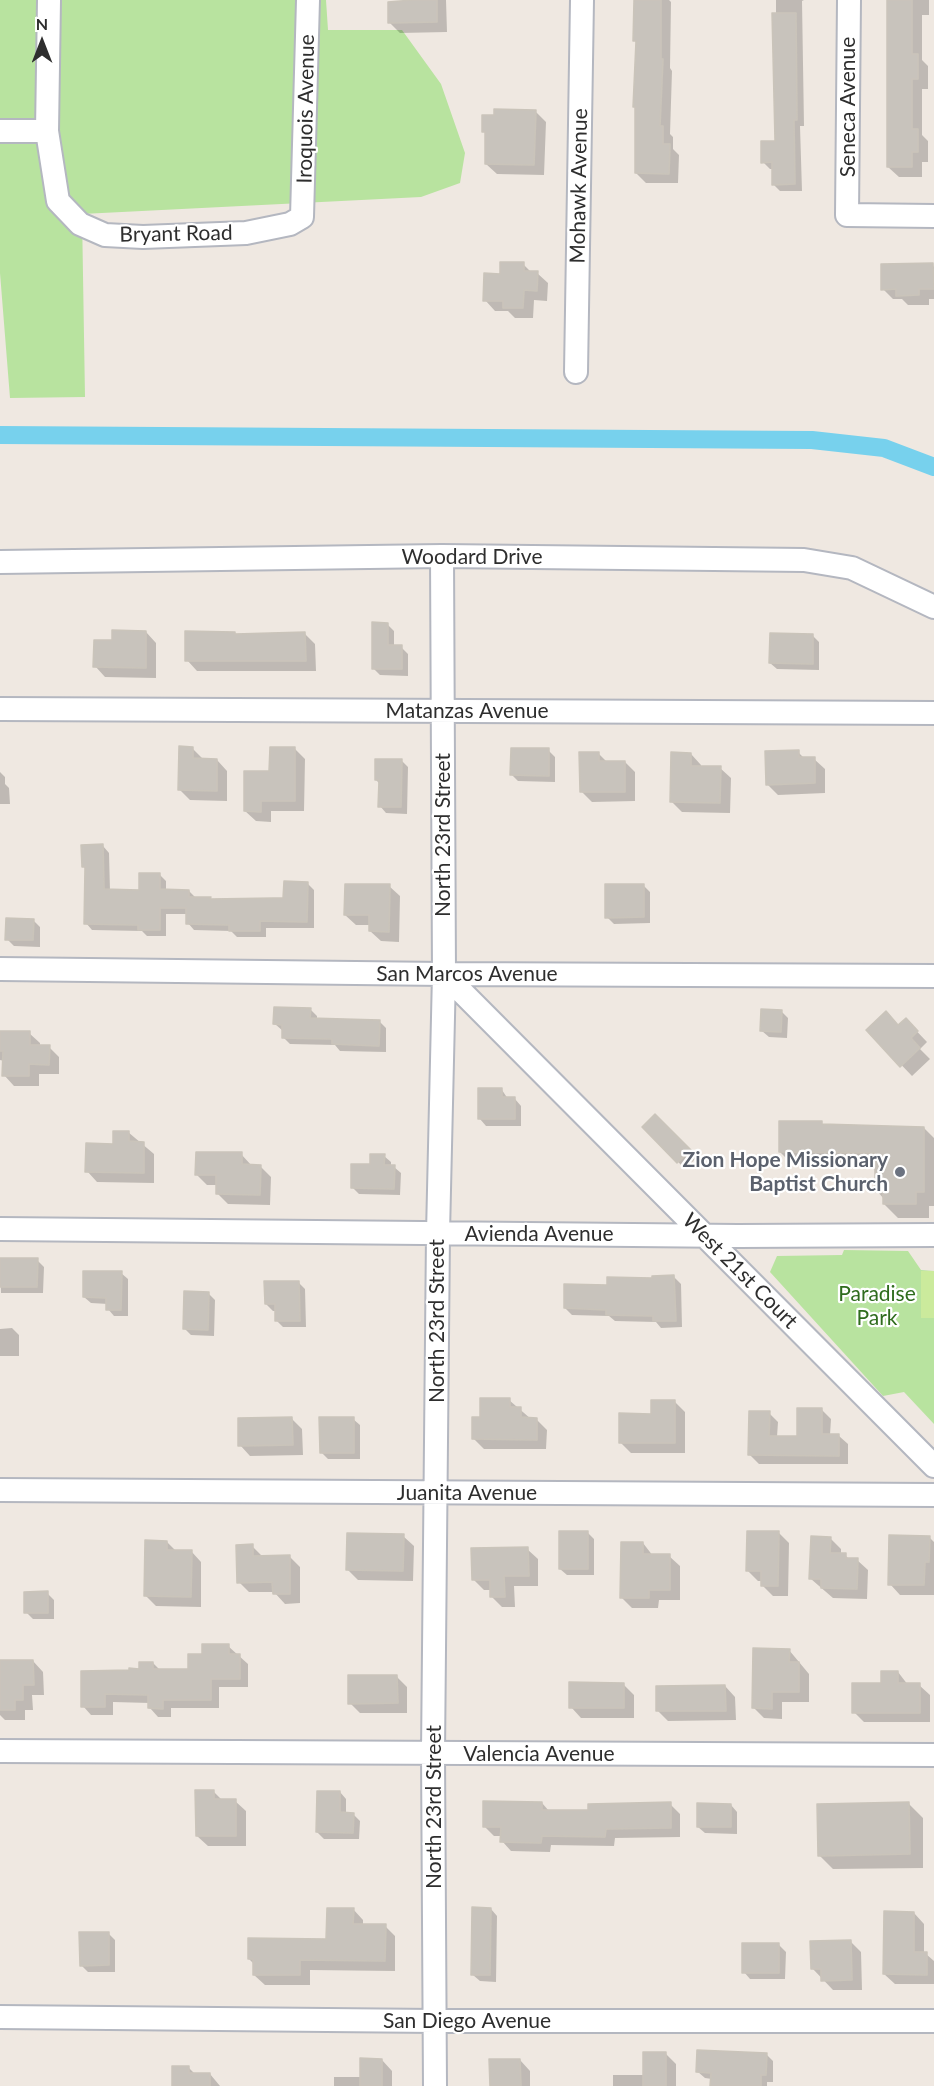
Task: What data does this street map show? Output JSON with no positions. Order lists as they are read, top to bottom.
{
  "streets": {
    "street": [
      "Seneca Avenue",
      "Iroquois Avenue",
      "Mohawk Avenue",
      "Bryant Road",
      "Woodard Drive",
      "Matanzas Avenue",
      "North 23rd Street",
      "San Marcos Avenue",
      "Avienda Avenue",
      "West 21st Court",
      "Juanita Avenue",
      "Valencia Avenue",
      "San Diego Avenue"
    ]
  },
  "crossings": [
    ["Iroquois Avenue", "Bryant Road"],
    ["Woodard Drive", "North 23rd Street"],
    ["Matanzas Avenue", "North 23rd Street"],
    ["North 23rd Street", "San Marcos Avenue"],
    ["North 23rd Street", "Avienda Avenue"],
    ["North 23rd Street", "West 21st Court"],
    ["North 23rd Street", "Juanita Avenue"],
    ["North 23rd Street", "Valencia Avenue"],
    ["North 23rd Street", "San Diego Avenue"],
    ["San Marcos Avenue", "West 21st Court"],
    ["Avienda Avenue", "West 21st Court"]
  ],
  "parks": ["Paradise Park"],
  "places": ["Zion Hope Missionary Baptist Church"],
  "north": "top"
}
